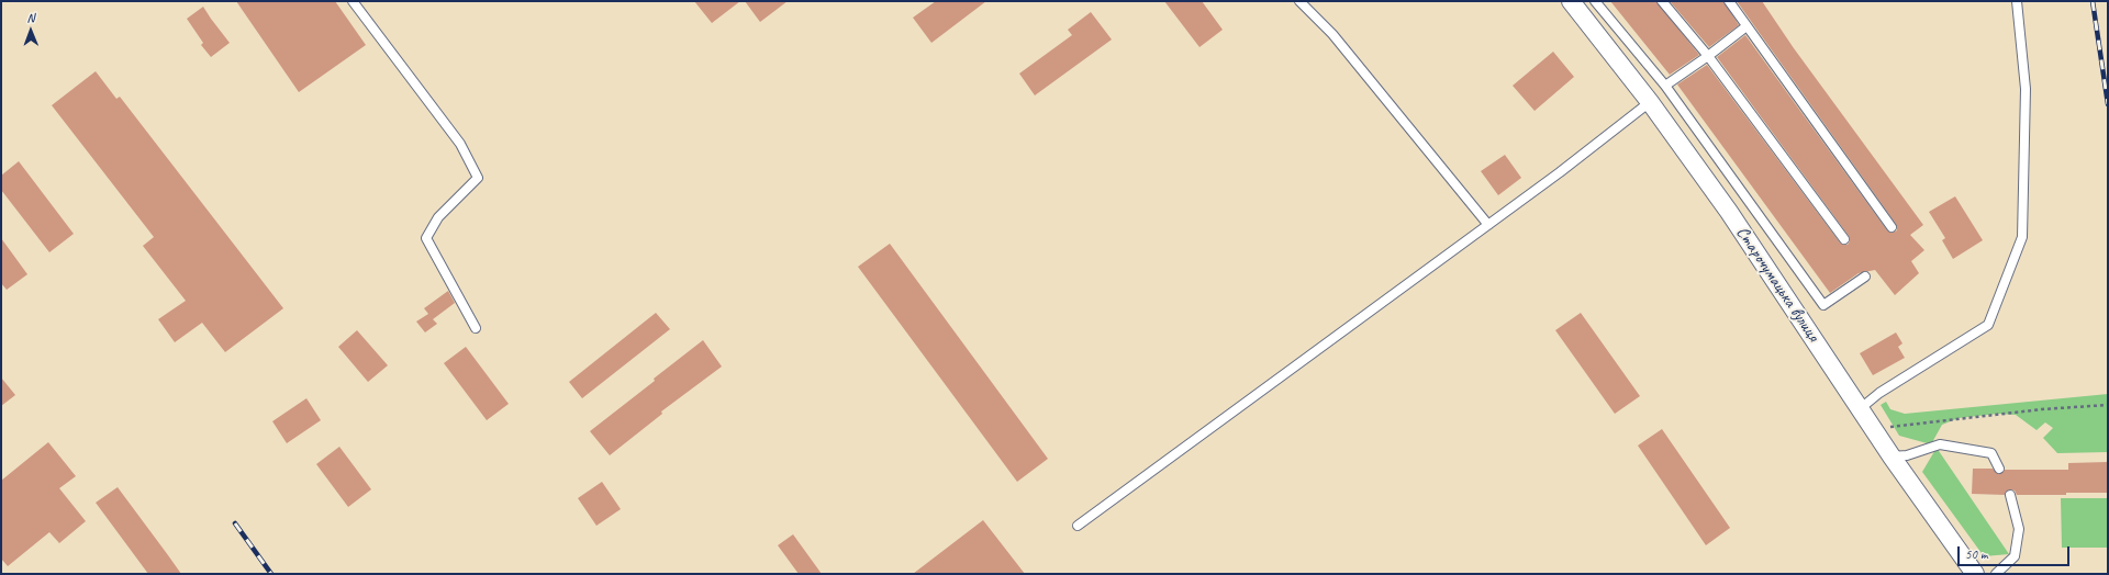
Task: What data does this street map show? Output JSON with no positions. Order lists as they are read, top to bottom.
{
  "streets": {
    "street": ["Старочумацька вулиця"]
  },
  "scale_bar": "50 m",
  "north": "top"
}
